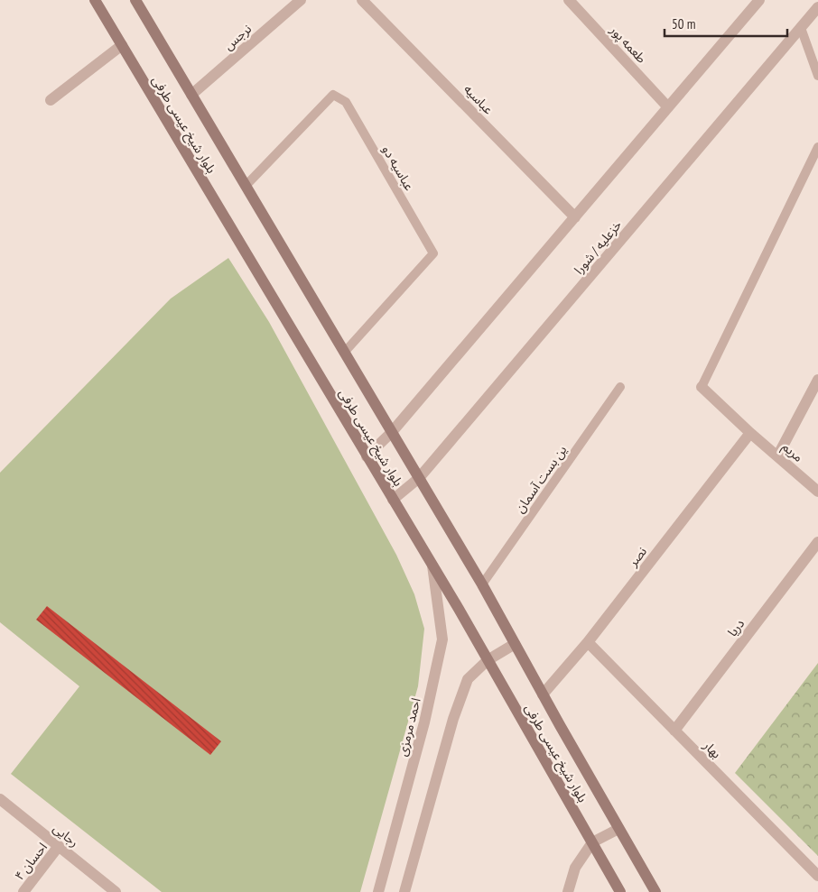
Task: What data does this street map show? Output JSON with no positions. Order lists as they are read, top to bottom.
{
  "streets": {
    "main road": ["بلوار شیخ عیسی طرفی"],
    "street": [
      "نرجس",
      "طعمه پور",
      "عباسیه",
      "خزعلیه / شورا",
      "مریم",
      "نصر",
      "دریا",
      "احمد مرمزی",
      "بهار",
      "رجایی",
      "احسان ۴"
    ],
    "lane": ["عباسیه دو", "ین بست آسمان"]
  },
  "crossings": [
    ["نرجس", "بلوار شیخ عیسی طرفی"],
    ["بلوار شیخ عیسی طرفی", "عباسیه دو"],
    ["بلوار شیخ عیسی طرفی", "خزعلیه / شورا"],
    ["بلوار شیخ عیسی طرفی", "ین بست آسمان"],
    ["بلوار شیخ عیسی طرفی", "نصر"],
    ["بلوار شیخ عیسی طرفی", "احمد مرمزی"],
    ["مریم", "نصر"],
    ["نصر", "بهار"],
    ["دریا", "بهار"],
    ["رجایی", "احسان ۴"]
  ],
  "scale_bar": "50 m"
}
